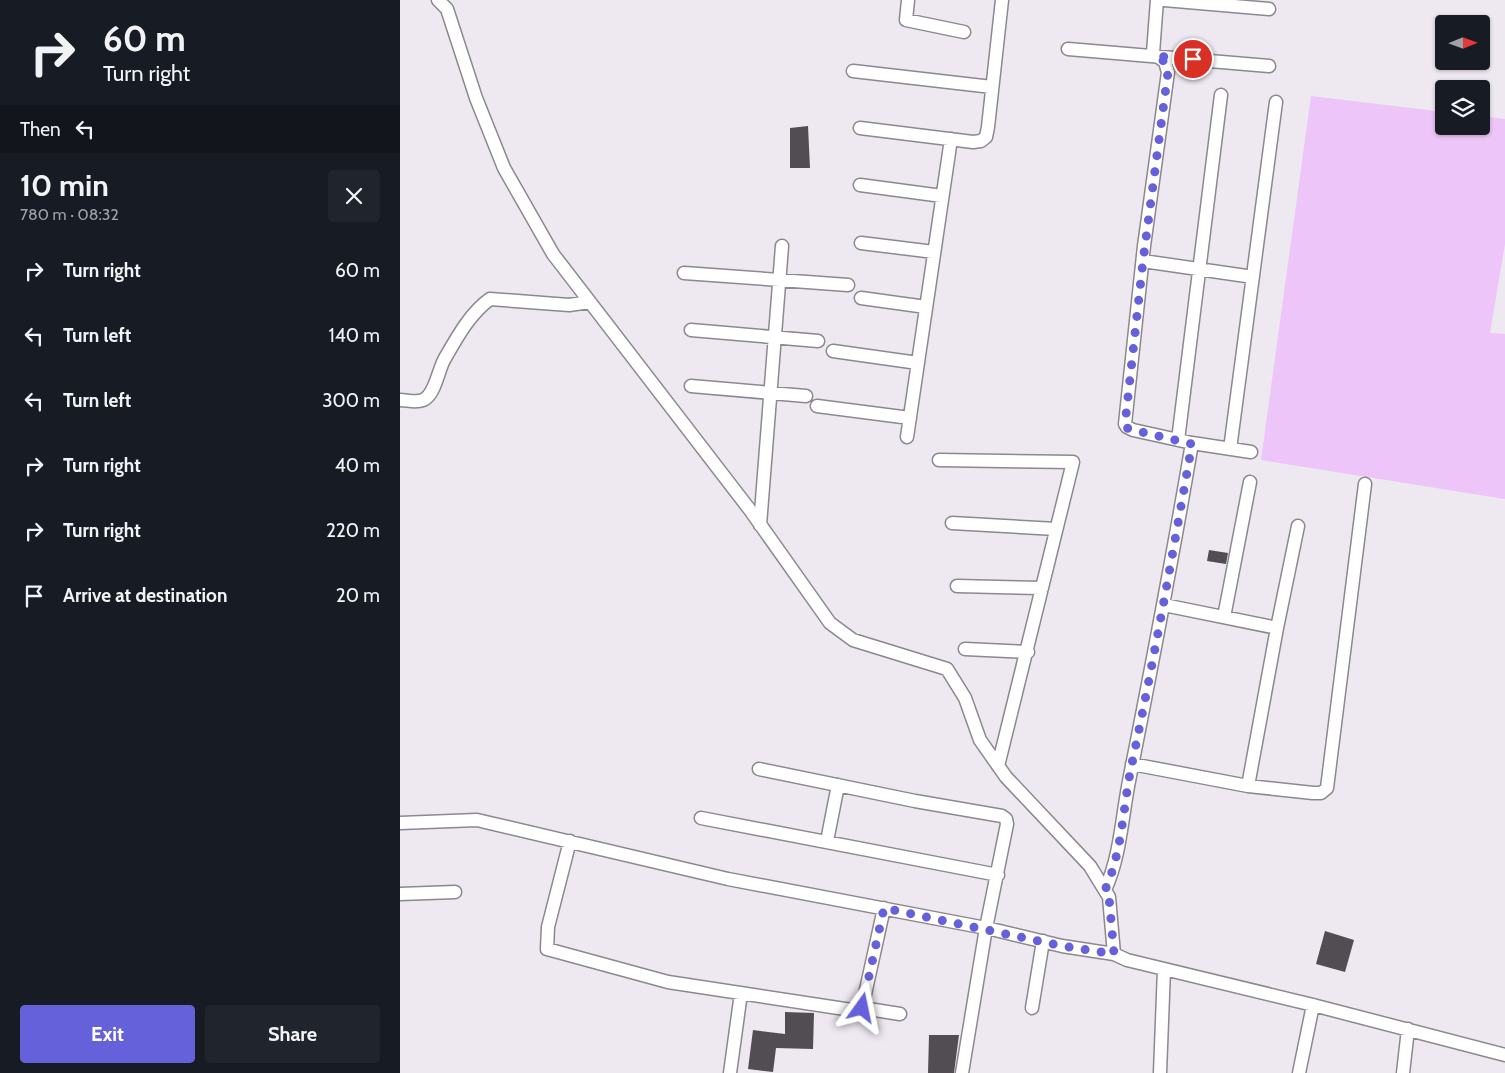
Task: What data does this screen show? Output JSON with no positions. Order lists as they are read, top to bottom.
{
  "north": "right",
  "page": {
    "turn": ["60 m", "Turn right"],
    "then": "Then",
    "heading": ["10 min", "780 m · 08:32"],
    "list": [
      {
        "name": "Turn right",
        "value": "60 m"
      },
      {
        "name": "Turn left",
        "value": "140 m"
      },
      {
        "name": "Turn left",
        "value": "300 m"
      },
      {
        "name": "Turn right",
        "value": "40 m"
      },
      {
        "name": "Turn right",
        "value": "220 m"
      },
      {
        "name": "Arrive at destination",
        "value": "20 m"
      }
    ],
    "buttons": ["Exit", "Share"]
  }
}
